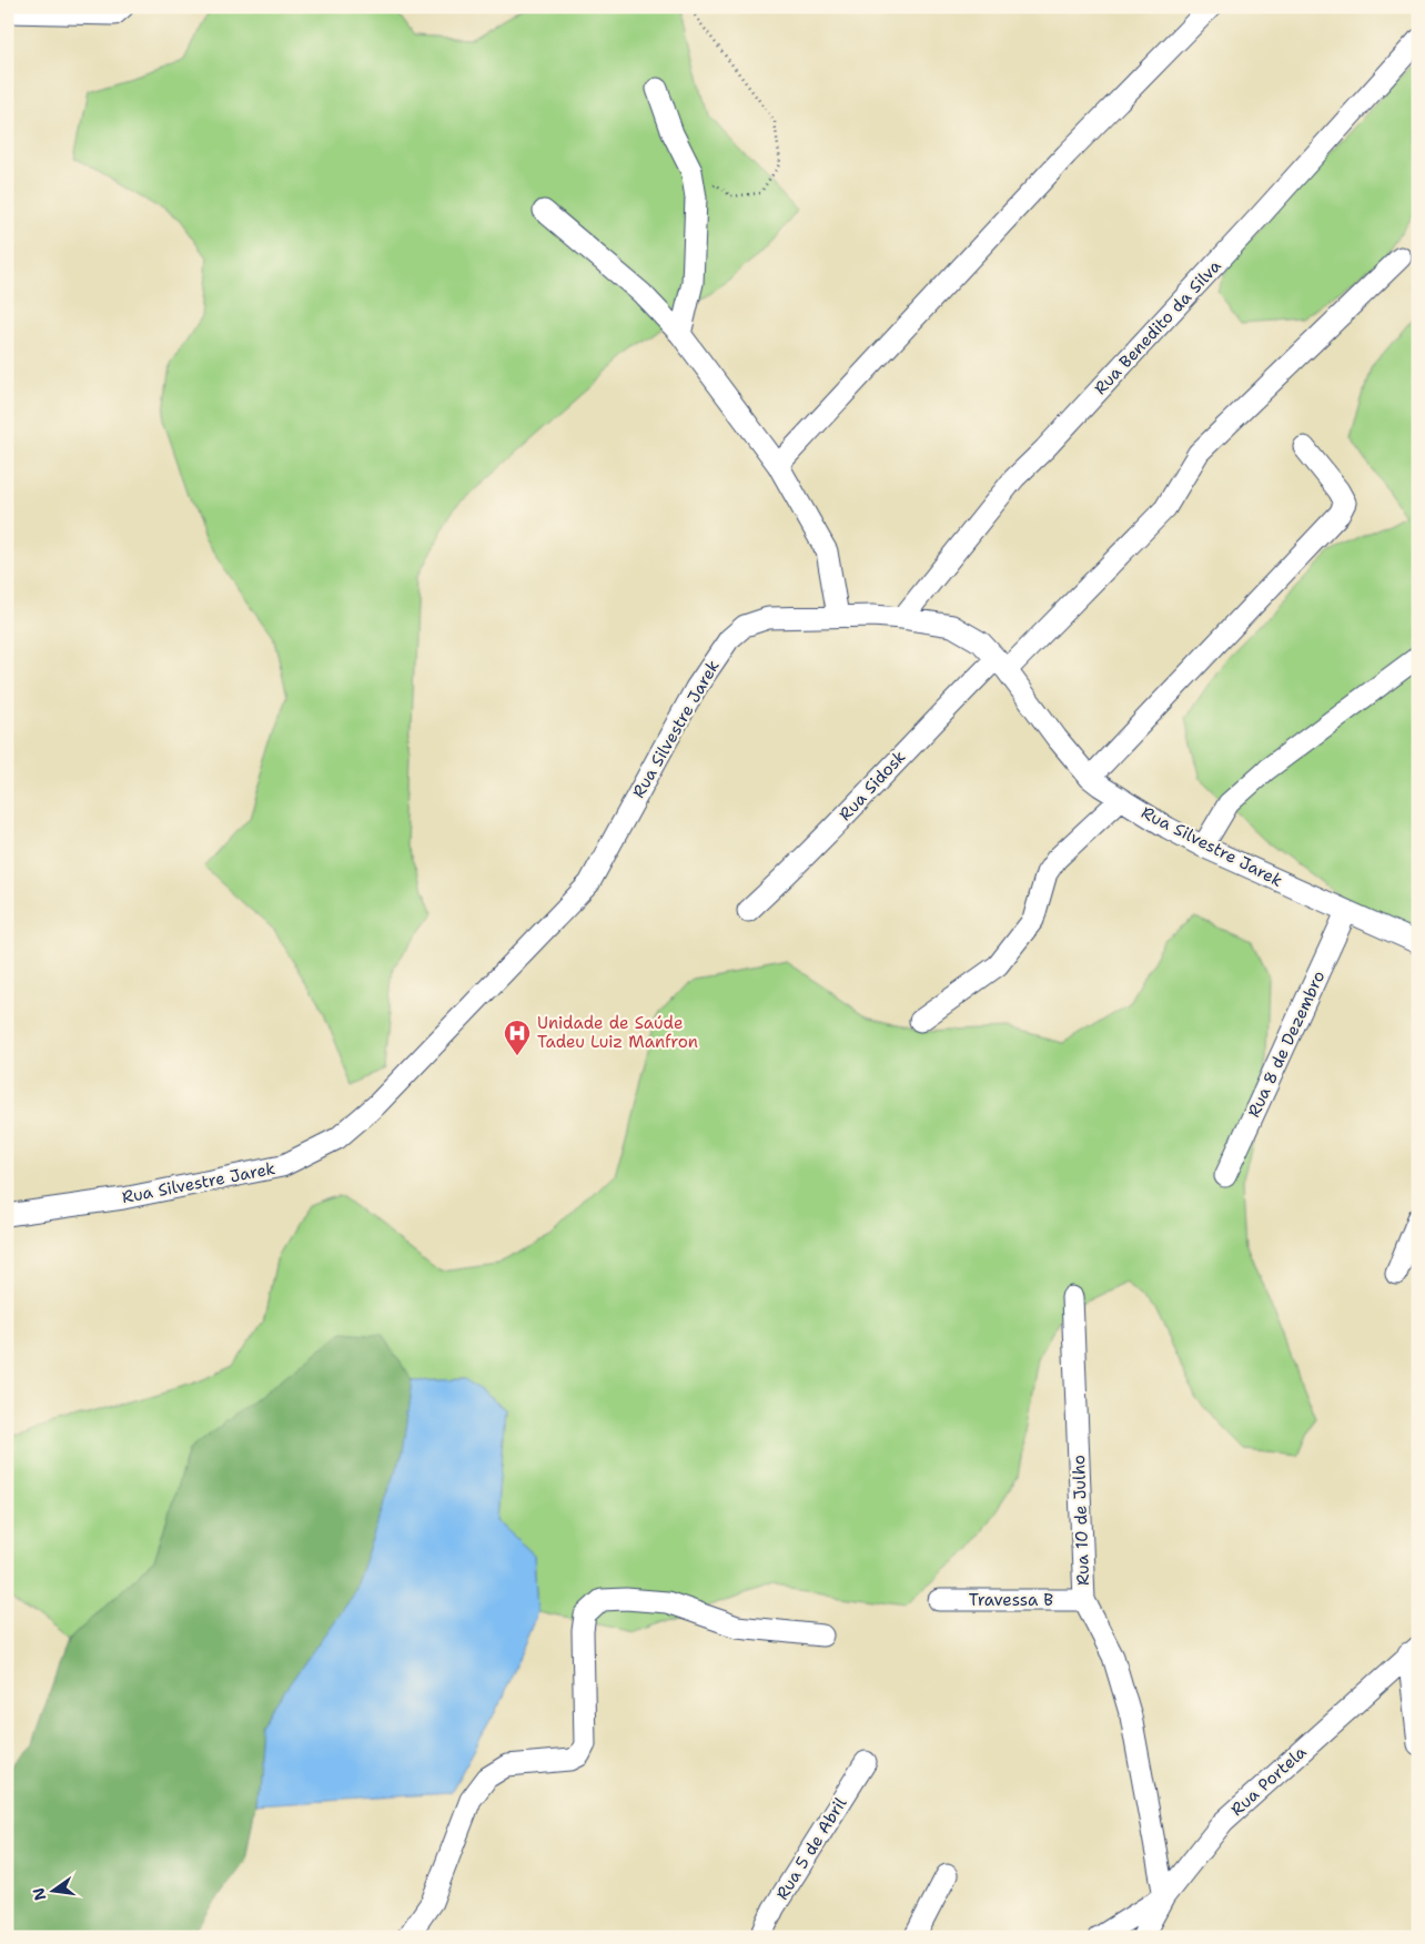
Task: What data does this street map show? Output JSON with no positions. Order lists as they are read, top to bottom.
{
  "streets": {
    "street": [
      "Rua Benedito da Silva",
      "Rua Silvestre Jarek",
      "Rua Sidosk",
      "Rua 8 de Dezembro",
      "Rua 10 de Julho",
      "Travessa B",
      "Rua Portela",
      "Rua 5 de Abril"
    ]
  },
  "crossings": [
    ["Rua Benedito da Silva", "Rua Silvestre Jarek"],
    ["Rua Silvestre Jarek", "Rua Sidosk"],
    ["Rua Silvestre Jarek", "Rua 8 de Dezembro"],
    ["Rua 10 de Julho", "Travessa B"],
    ["Rua 10 de Julho", "Rua Portela"]
  ],
  "places": {
    "hospital": ["Unidade de Saúde Tadeu Luiz Manfron"]
  },
  "north": "left"
}
